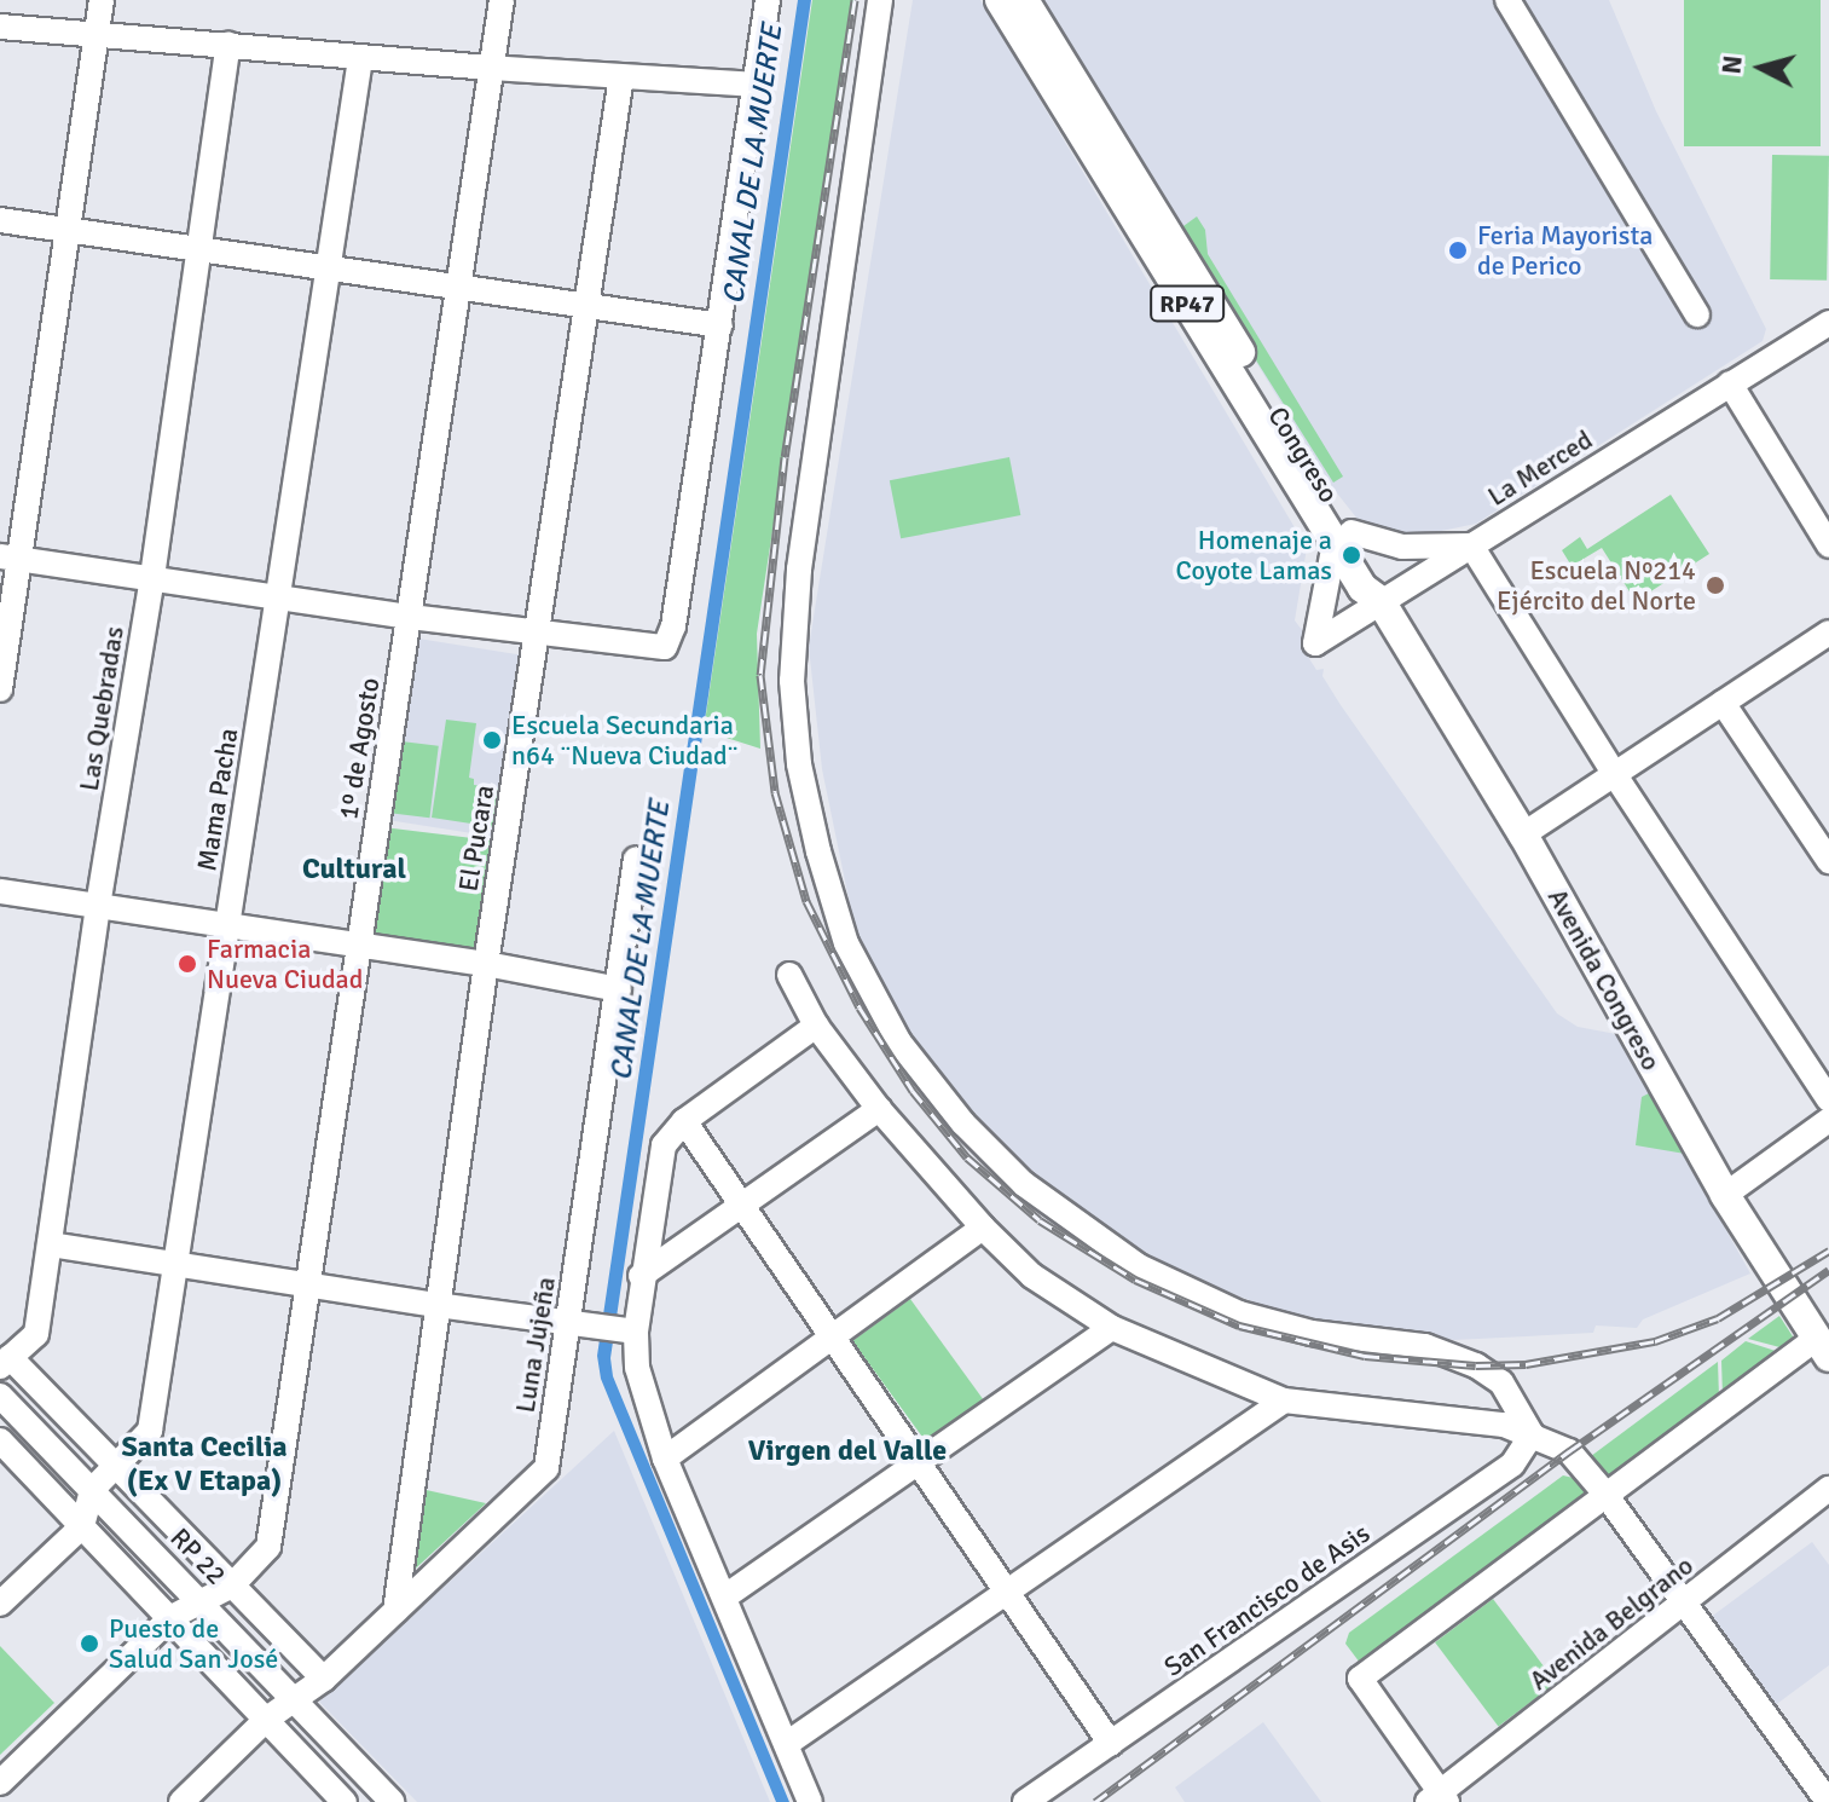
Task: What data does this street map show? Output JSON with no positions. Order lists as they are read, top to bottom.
{
  "streets": {
    "main road": ["RP47", "Congreso", "Avenida Congreso"],
    "street": [
      "La Merced",
      "Las Quebradas",
      "1º de Agosto",
      "Mama Pacha",
      "El Pucara",
      "Luna Jujeña",
      "RP 22",
      "San Francisco de Asis",
      "Avenida Belgrano"
    ]
  },
  "crossings": [
    ["Congreso", "La Merced"],
    ["Congreso", "Avenida Congreso"],
    ["La Merced", "Avenida Congreso"],
    ["1º de Agosto", "RP 22"],
    ["Mama Pacha", "RP 22"],
    ["El Pucara", "Luna Jujeña"],
    ["Luna Jujeña", "RP 22"]
  ],
  "districts": ["Cultural", "Santa Cecilia (Ex V Etapa)", "Virgen del Valle"],
  "water": ["CANAL DE LA MUERTE"],
  "places": [
    "Feria Mayorista de Perico",
    "Homenaje a Coyote Lamas",
    "Escuela Nº214 Ejército del Norte",
    "Escuela Secundaria n64 ¨Nueva Ciudad¨",
    "Farmacia Nueva Ciudad",
    "Puesto de Salud San José"
  ],
  "north": "left"
}
